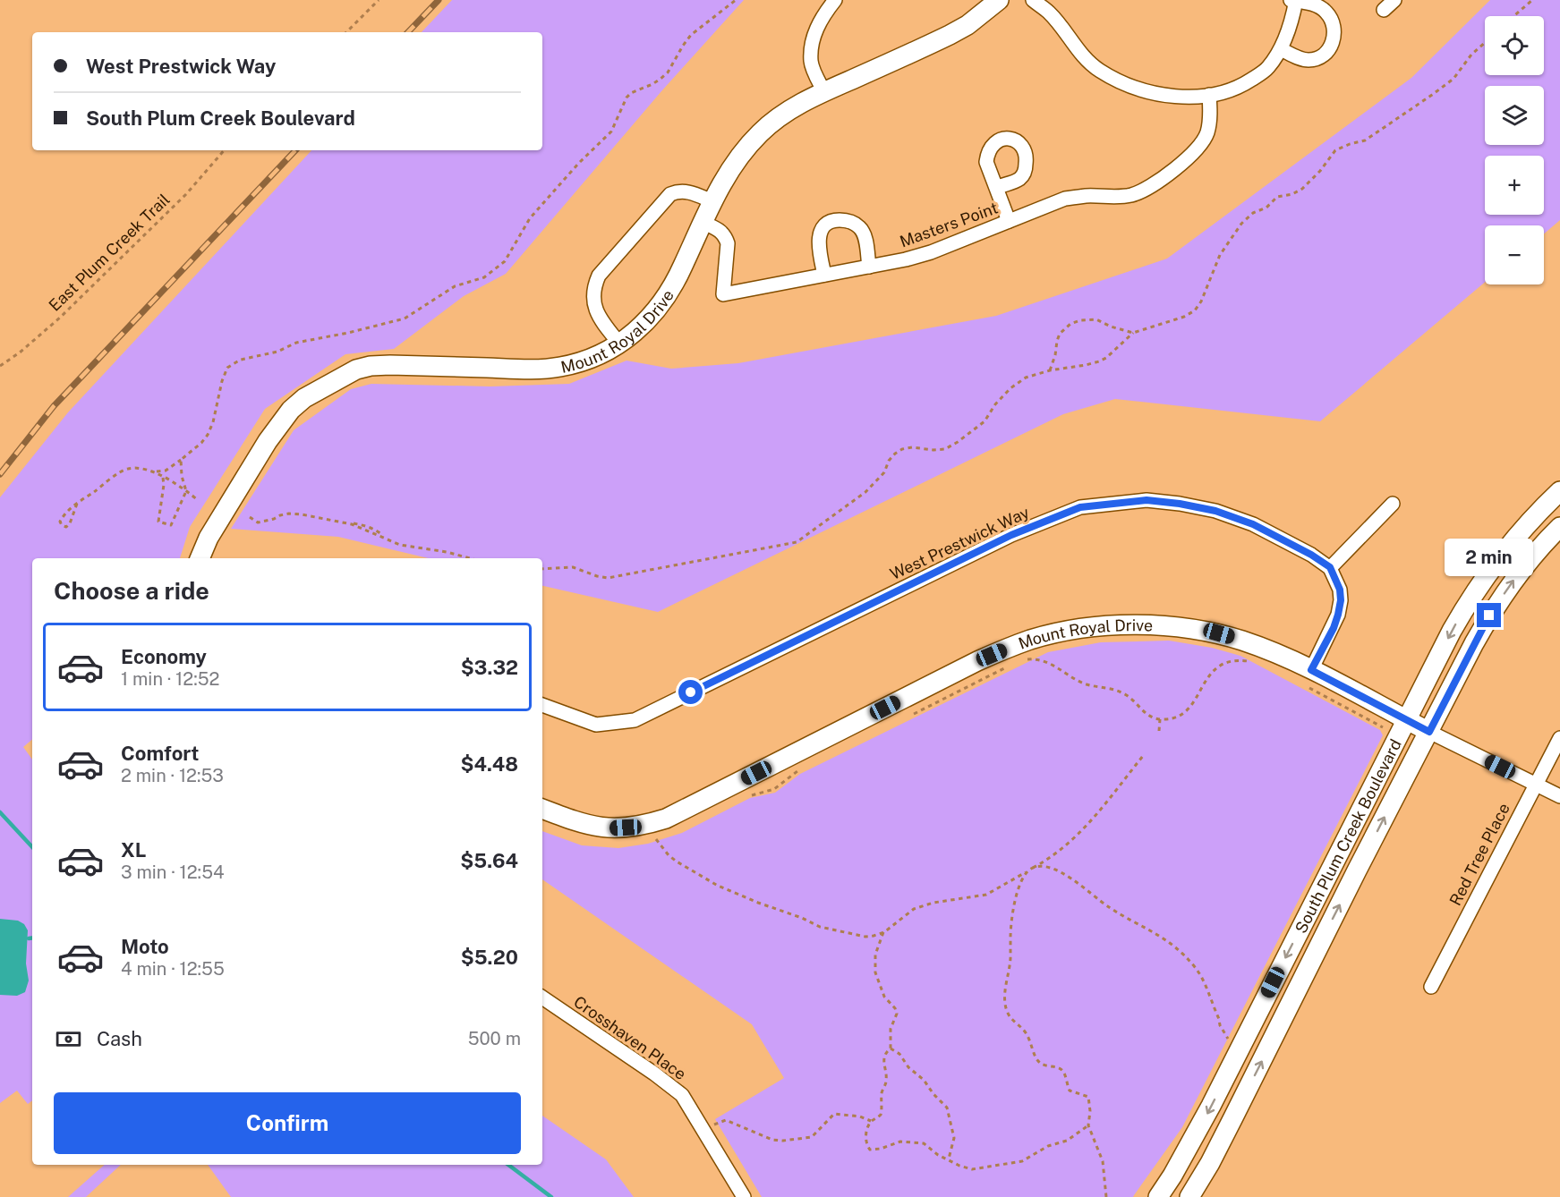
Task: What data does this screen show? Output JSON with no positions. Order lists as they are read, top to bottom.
{
  "streets": {
    "street": [
      "Masters Point",
      "Mount Royal Drive",
      "West Prestwick Way",
      "South Plum Creek Boulevard",
      "Red Tree Place",
      "Crosshaven Place"
    ],
    "path": ["East Plum Creek Trail"]
  },
  "crossings": [
    ["Masters Point", "Mount Royal Drive"],
    ["Mount Royal Drive", "South Plum Creek Boulevard"]
  ],
  "page": {
    "map_buttons": ["+", "−"],
    "banner": ["West Prestwick Way", "South Plum Creek Boulevard"],
    "bubble": "2 min",
    "heading": "Choose a ride",
    "list": [
      {
        "name": "Economy",
        "note": "1 min · 12:52",
        "value": "$3.32"
      },
      {
        "name": "Comfort",
        "note": "2 min · 12:53",
        "value": "$4.48"
      },
      {
        "name": "XL",
        "note": "3 min · 12:54",
        "value": "$5.64"
      },
      {
        "name": "Moto",
        "note": "4 min · 12:55",
        "value": "$5.20"
      }
    ],
    "pay": ["Cash", "500 m"],
    "buttons": "Confirm"
  }
}
